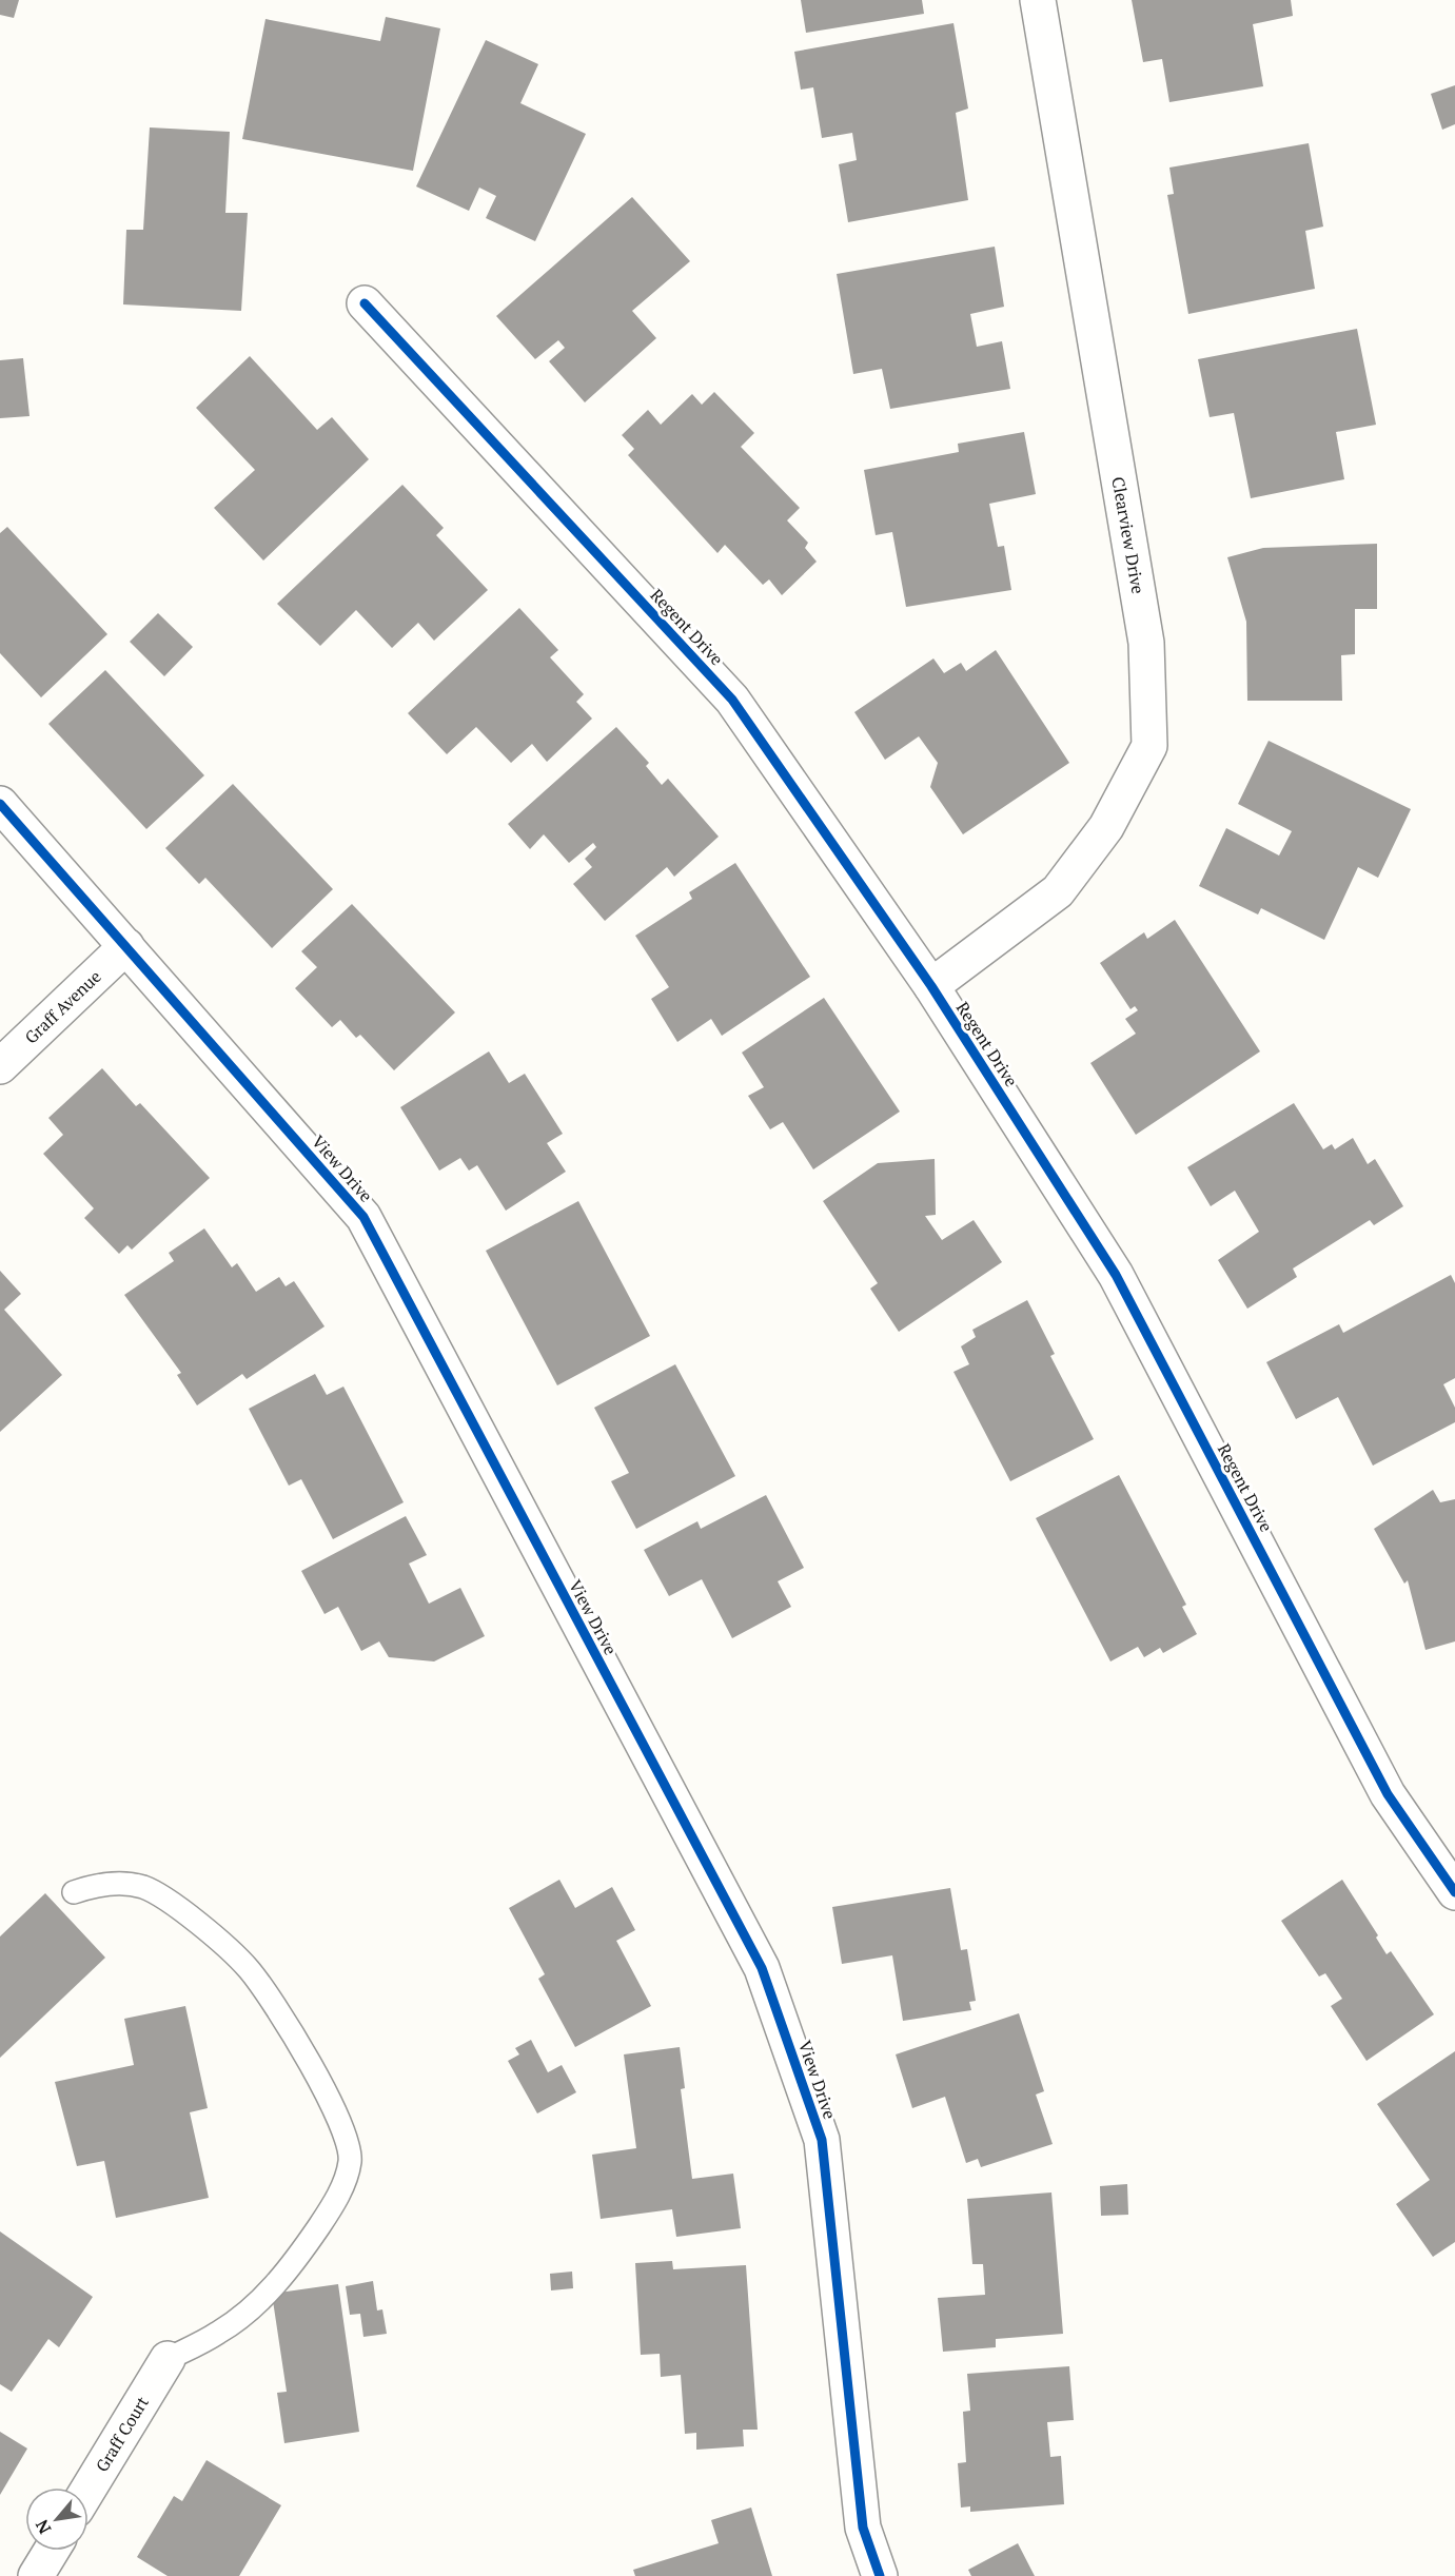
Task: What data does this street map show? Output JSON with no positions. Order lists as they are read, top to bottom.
{
  "streets": {
    "street": [
      "Clearview Drive",
      "Regent Drive",
      "Graff Avenue",
      "View Drive",
      "Graff Court"
    ]
  },
  "crossings": [
    ["Clearview Drive", "Regent Drive"],
    ["Graff Avenue", "View Drive"]
  ],
  "north": "bottom left"
}
